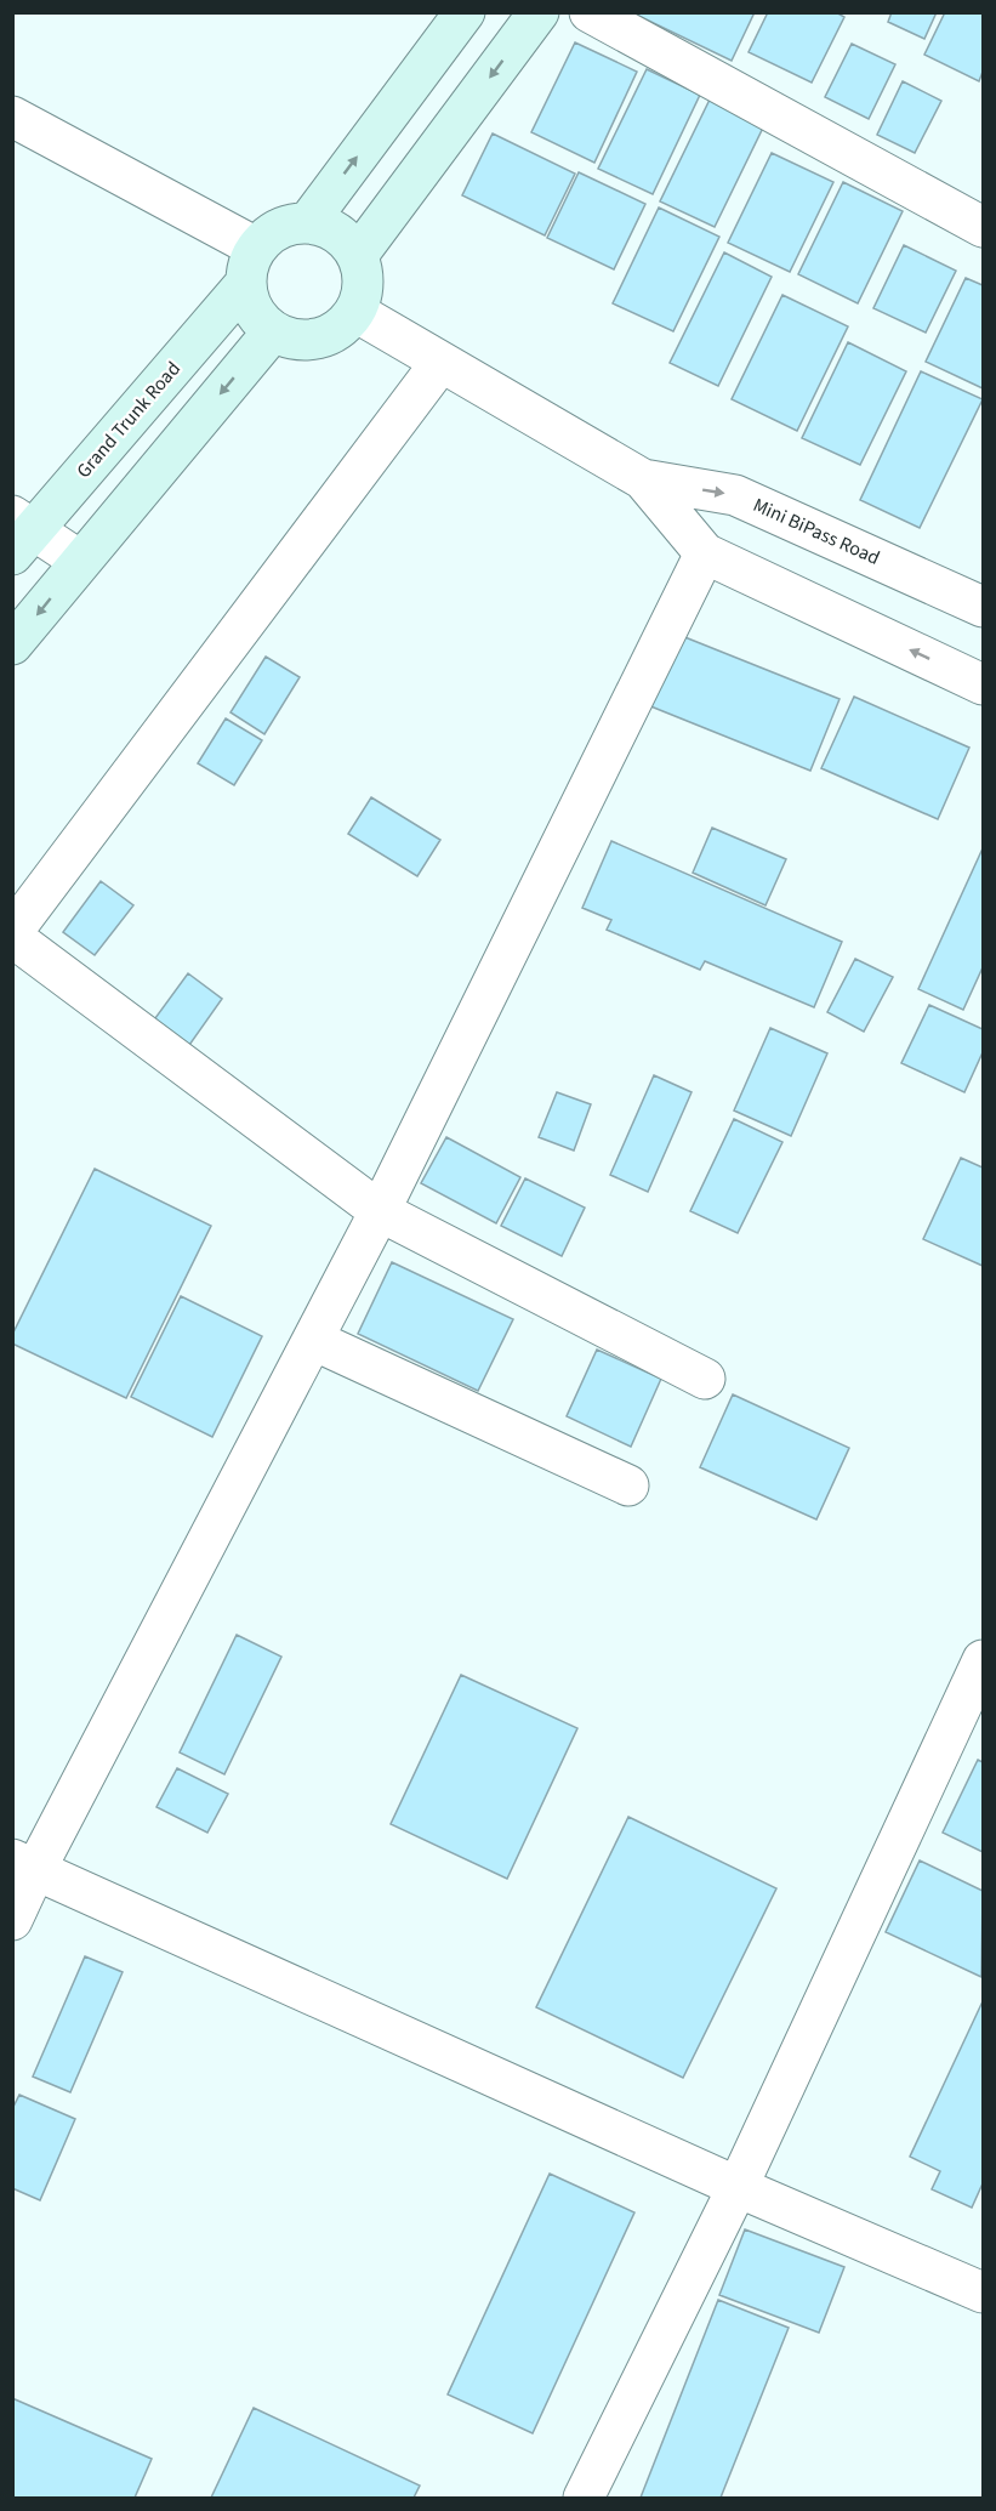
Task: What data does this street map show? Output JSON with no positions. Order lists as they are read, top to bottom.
{
  "streets": {
    "main road": ["Grand Trunk Road"],
    "street": ["Mini BiPass Road"]
  }
}
